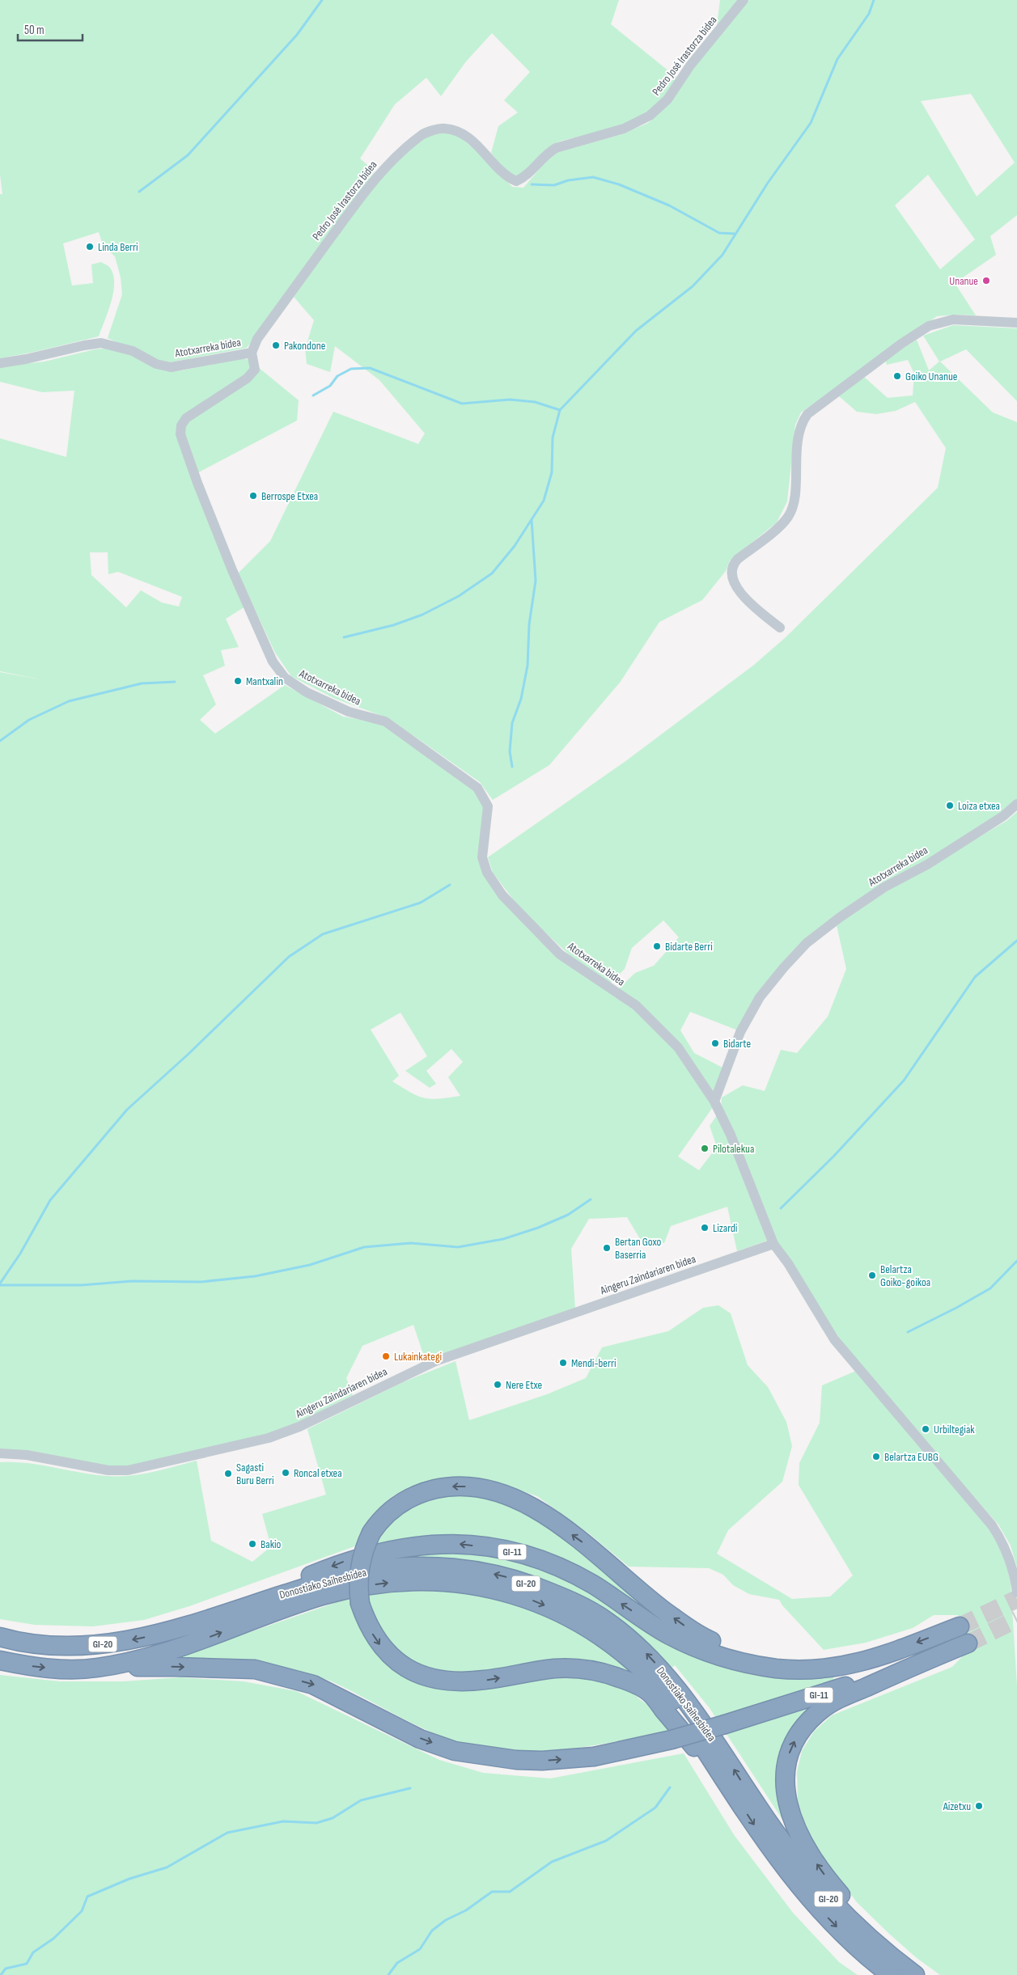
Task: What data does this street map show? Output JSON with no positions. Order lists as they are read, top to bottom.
{
  "streets": {
    "highway": ["GI-11", "Donostiako Saihesbidea", "GI-20"],
    "street": ["Pedro José Irastorza bidea", "Atotxarreka bidea", "Aingeru Zaindariaren bidea"]
  },
  "crossings": [
    ["Pedro José Irastorza bidea", "Atotxarreka bidea"],
    ["Atotxarreka bidea", "Aingeru Zaindariaren bidea"],
    ["GI-11", "Donostiako Saihesbidea"]
  ],
  "places": [
    "Linda Berri",
    "Unanue",
    "Pakondone",
    "Goiko Unanue",
    "Berrospe Etxea",
    "Mantxalin",
    "Loiza etxea",
    "Bidarte Berri",
    "Bidarte",
    "Pilotalekua",
    "Lizardi",
    "Bertan Goxo Baserria",
    "Belartza Goiko-goikoa",
    "Lukainkategi",
    "Mendi-berri",
    "Nere Etxe",
    "Urbiltegiak",
    "Belartza EUBG",
    "Roncal etxea",
    "Sagasti Buru Berri",
    "Bakio",
    "Aizetxu"
  ],
  "scale_bar": "50 m"
}
